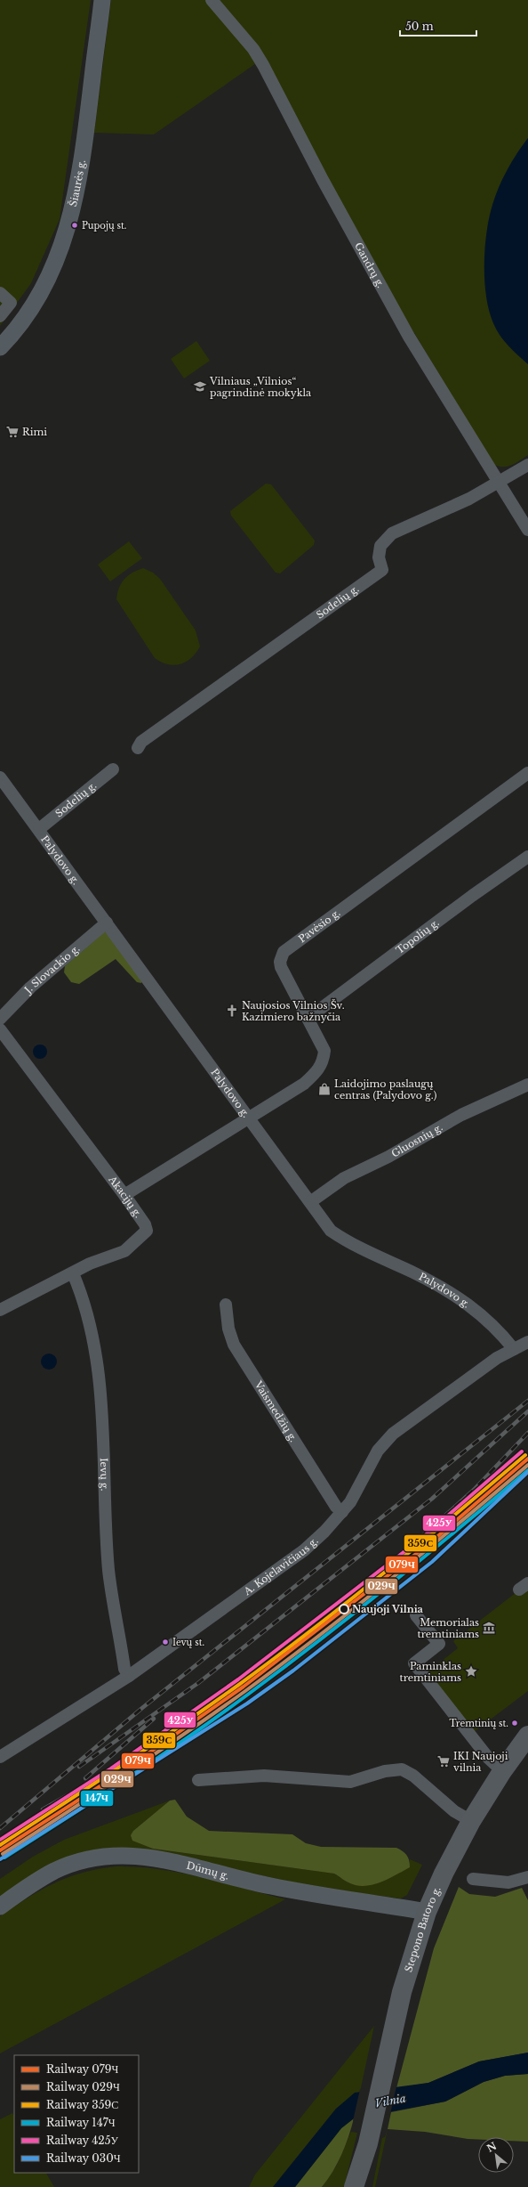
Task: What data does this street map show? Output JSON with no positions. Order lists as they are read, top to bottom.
{
  "streets": {
    "main road": ["Šiaurės g.", "Dūmų g.", "Stepono Batoro g."],
    "street": [
      "Gandrų g.",
      "Sodelių g.",
      "Palydovo g.",
      "Pavėsio g.",
      "Topolių g.",
      "J. Slovackio g.",
      "Gluosnių g.",
      "Akacijų g.",
      "Vaismedžių g.",
      "Ievų g.",
      "A. Kojelavičiaus g."
    ]
  },
  "crossings": [
    ["Gandrų g.", "Sodelių g."],
    ["Sodelių g.", "Palydovo g."],
    ["Palydovo g.", "Pavėsio g."],
    ["Palydovo g.", "J. Slovackio g."],
    ["Palydovo g.", "Gluosnių g."],
    ["Palydovo g.", "A. Kojelavičiaus g."],
    ["Pavėsio g.", "Topolių g."],
    ["Pavėsio g.", "Akacijų g."],
    ["Akacijų g.", "Ievų g."],
    ["Vaismedžių g.", "A. Kojelavičiaus g."],
    ["Ievų g.", "A. Kojelavičiaus g."],
    ["Dūmų g.", "Stepono Batoro g."]
  ],
  "water": ["Vilnia"],
  "places": {
    "other": [
      "Pupojų st.",
      "Naujoji Vilnia",
      "Ievų st.",
      "Tremtinių st."
    ],
    "school or university": ["Vilniaus „Vilnios“ pagrindinė mokykla"],
    "supermarket": ["Rimi", "IKI Naujoji vilnia"],
    "church": ["Naujosios Vilnios Šv. Kazimiero bažnyčia"],
    "shop": ["Laidojimo paslaugų centras (Palydovo g.)"],
    "museum": ["Memorialas tremtiniams"],
    "place": ["Paminklas tremtiniams"]
  },
  "lines": [
    "rail line 425У",
    "rail line 359С",
    "rail line 079Ч",
    "rail line 029Ч",
    "rail line 147Ч",
    "rail line 030Ч"
  ],
  "legend": [
    "Railway 079Ч",
    "Railway 029Ч",
    "Railway 359С",
    "Railway 147Ч",
    "Railway 425У",
    "Railway 030Ч"
  ],
  "scale_bar": "50 m",
  "north": "top left"
}
